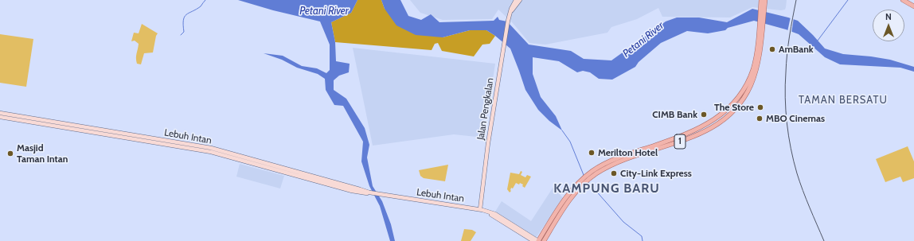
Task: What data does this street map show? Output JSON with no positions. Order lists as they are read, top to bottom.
{
  "streets": {
    "main road": ["Jalan Pengkalan", "Lebuh Intan", "1"]
  },
  "crossings": [
    ["Jalan Pengkalan", "Lebuh Intan"],
    ["Lebuh Intan", "1"]
  ],
  "districts": ["TAMAN BERSATU", "KAMPUNG BARU"],
  "water": ["Petani River"],
  "places": [
    "AmBank",
    "The Store",
    "CIMB Bank",
    "MBO Cinemas",
    "Merilton Hotel",
    "Masjid Taman Intan",
    "City-Link Express"
  ],
  "north": "top"
}
